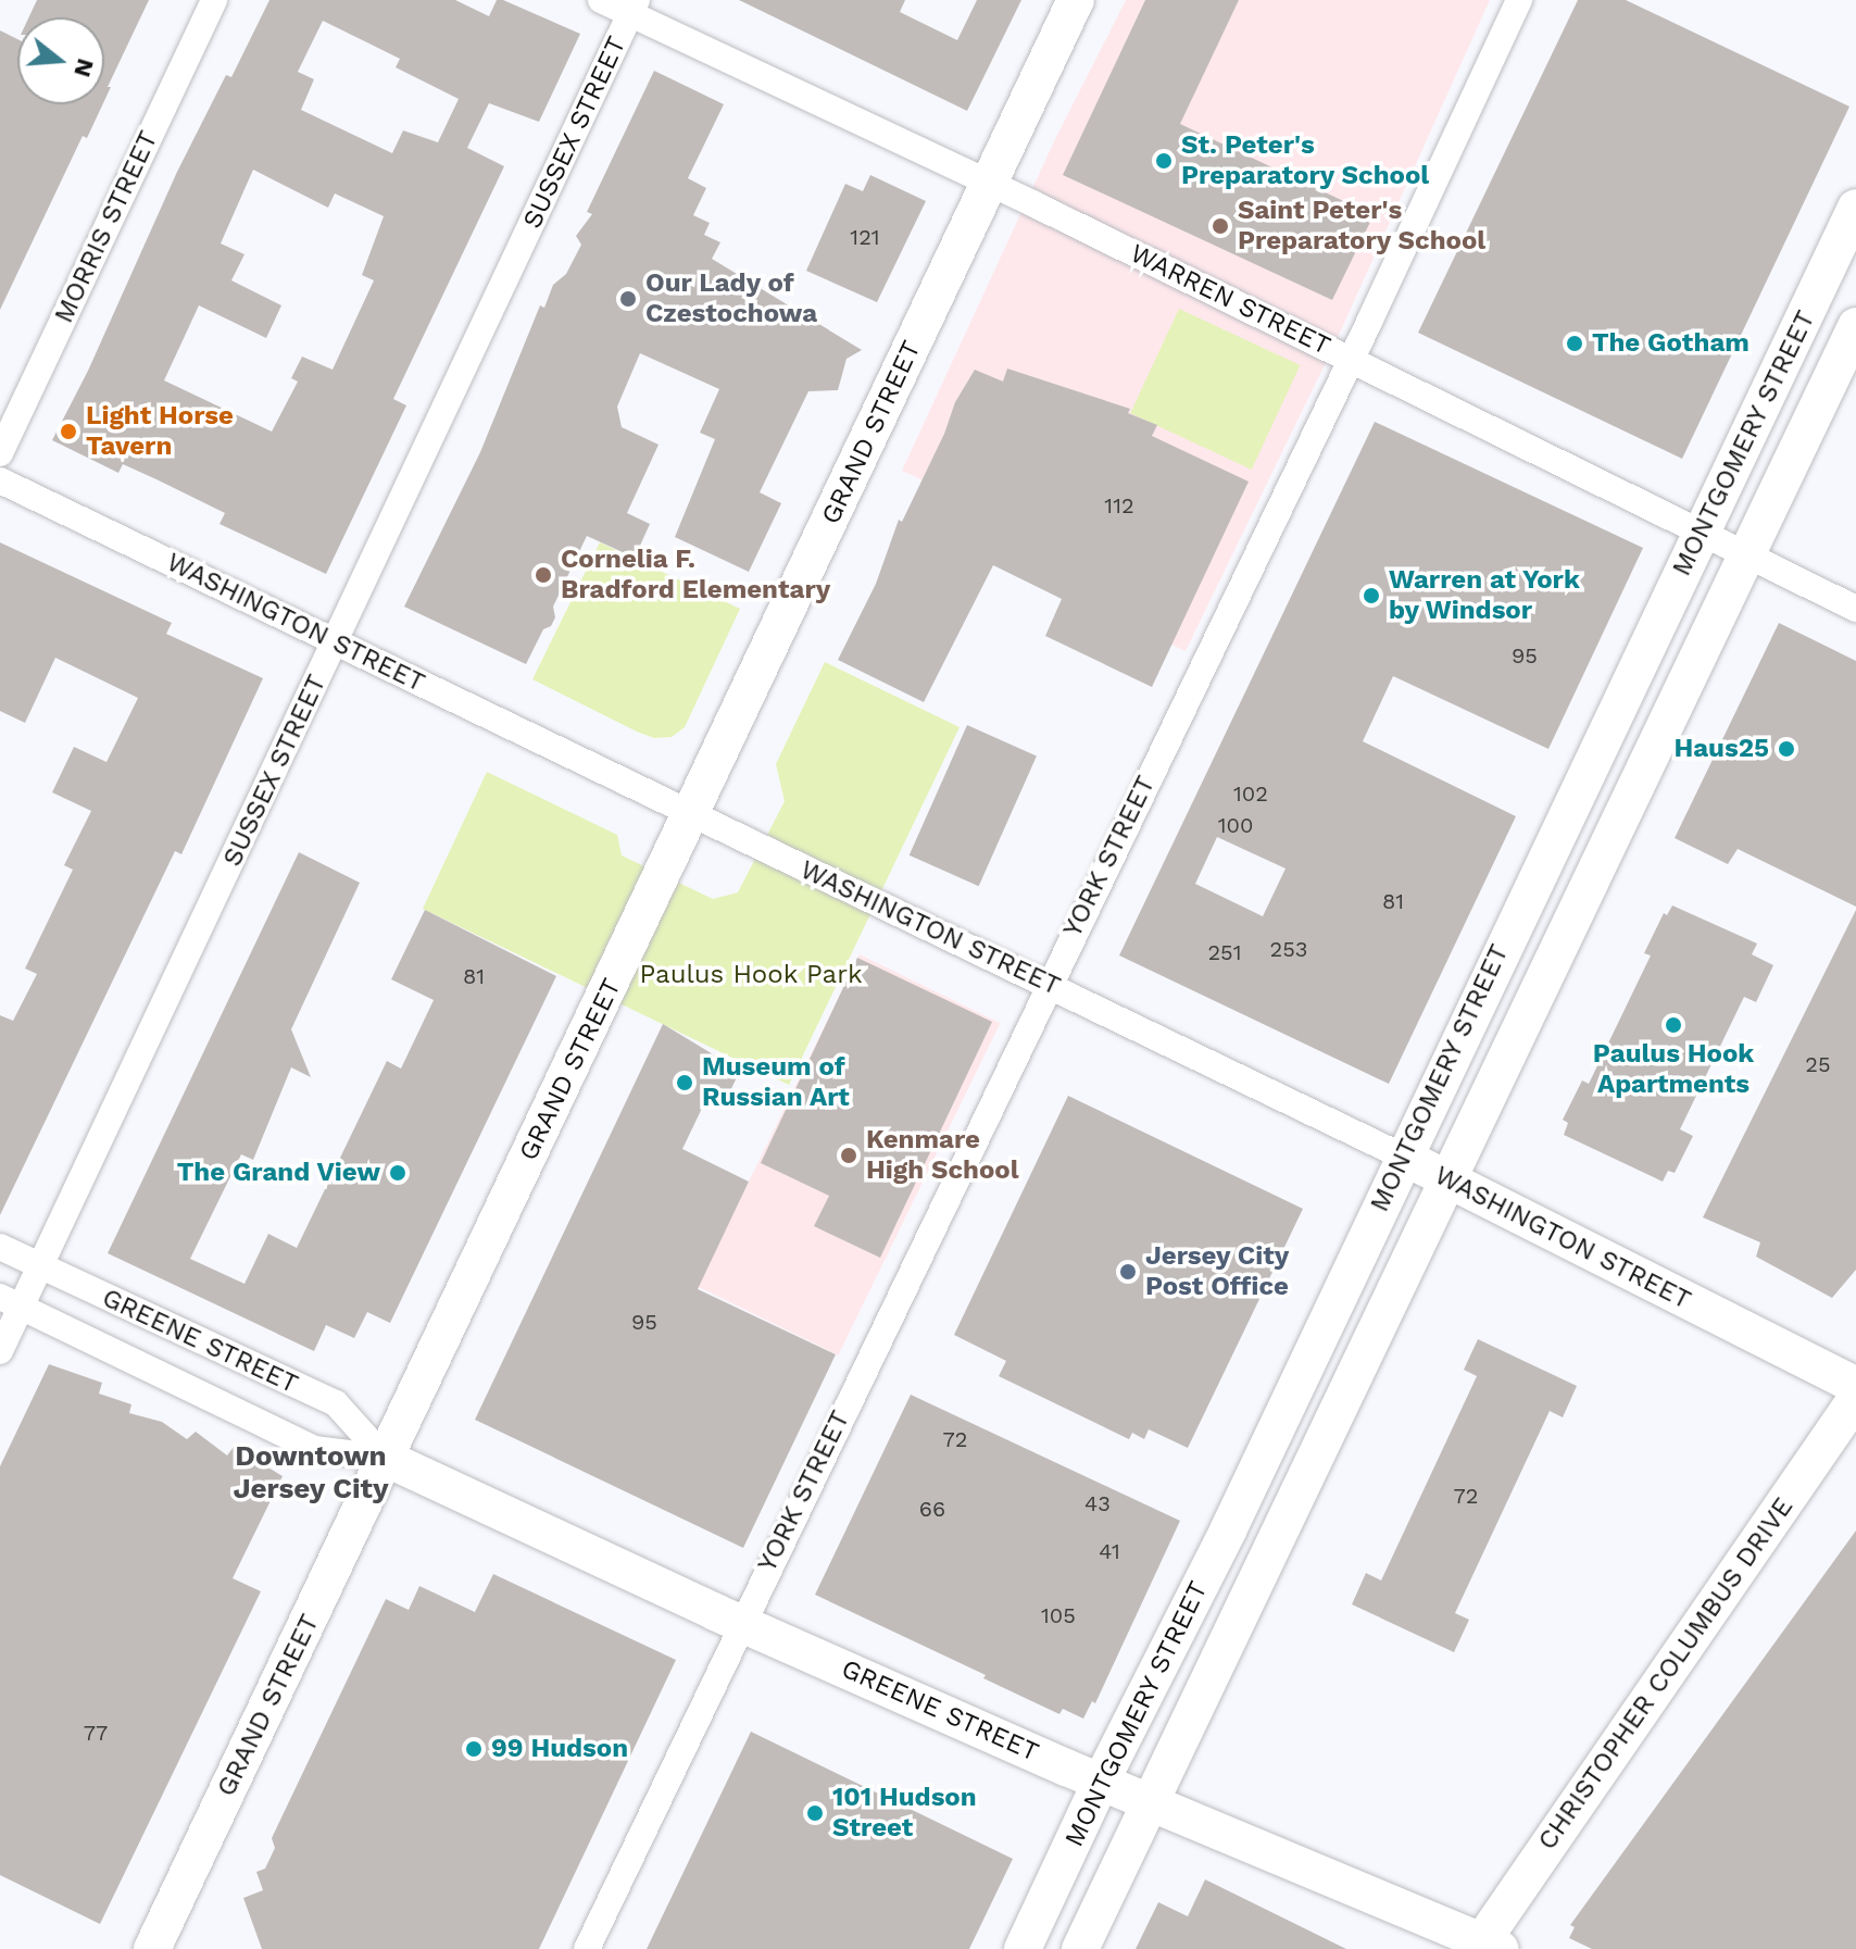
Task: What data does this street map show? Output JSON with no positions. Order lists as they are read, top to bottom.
{
  "streets": {
    "street": [
      "SUSSEX STREET",
      "MORRIS STREET",
      "WARREN STREET",
      "GRAND STREET",
      "MONTGOMERY STREET",
      "WASHINGTON STREET",
      "YORK STREET",
      "GREENE STREET",
      "CHRISTOPHER COLUMBUS DRIVE"
    ]
  },
  "crossings": [
    ["SUSSEX STREET", "WARREN STREET"],
    ["SUSSEX STREET", "WASHINGTON STREET"],
    ["SUSSEX STREET", "GREENE STREET"],
    ["WARREN STREET", "GRAND STREET"],
    ["WARREN STREET", "MONTGOMERY STREET"],
    ["WARREN STREET", "YORK STREET"],
    ["GRAND STREET", "WASHINGTON STREET"],
    ["GRAND STREET", "GREENE STREET"],
    ["MONTGOMERY STREET", "WASHINGTON STREET"],
    ["MONTGOMERY STREET", "GREENE STREET"],
    ["WASHINGTON STREET", "YORK STREET"],
    ["YORK STREET", "GREENE STREET"],
    ["GREENE STREET", "CHRISTOPHER COLUMBUS DRIVE"]
  ],
  "districts": ["Downtown Jersey City"],
  "parks": ["Paulus Hook Park"],
  "places": [
    "St. Peter's Preparatory School",
    "Saint Peter's Preparatory School",
    "Our Lady of Czestochowa",
    "The Gotham",
    "Light Horse Tavern",
    "Cornelia F. Bradford Elementary",
    "Warren at York by Windsor",
    "Haus25",
    "Paulus Hook Apartments",
    "Museum of Russian Art",
    "Kenmare High School",
    "The Grand View",
    "Jersey City Post Office",
    "99 Hudson",
    "101 Hudson Street"
  ],
  "house_numbers": [
    "121",
    "112",
    "95",
    "102",
    "100",
    "81",
    "253",
    "251",
    "81",
    "25",
    "95",
    "72",
    "72",
    "43",
    "66",
    "41",
    "105",
    "77"
  ],
  "north": "right"
}
